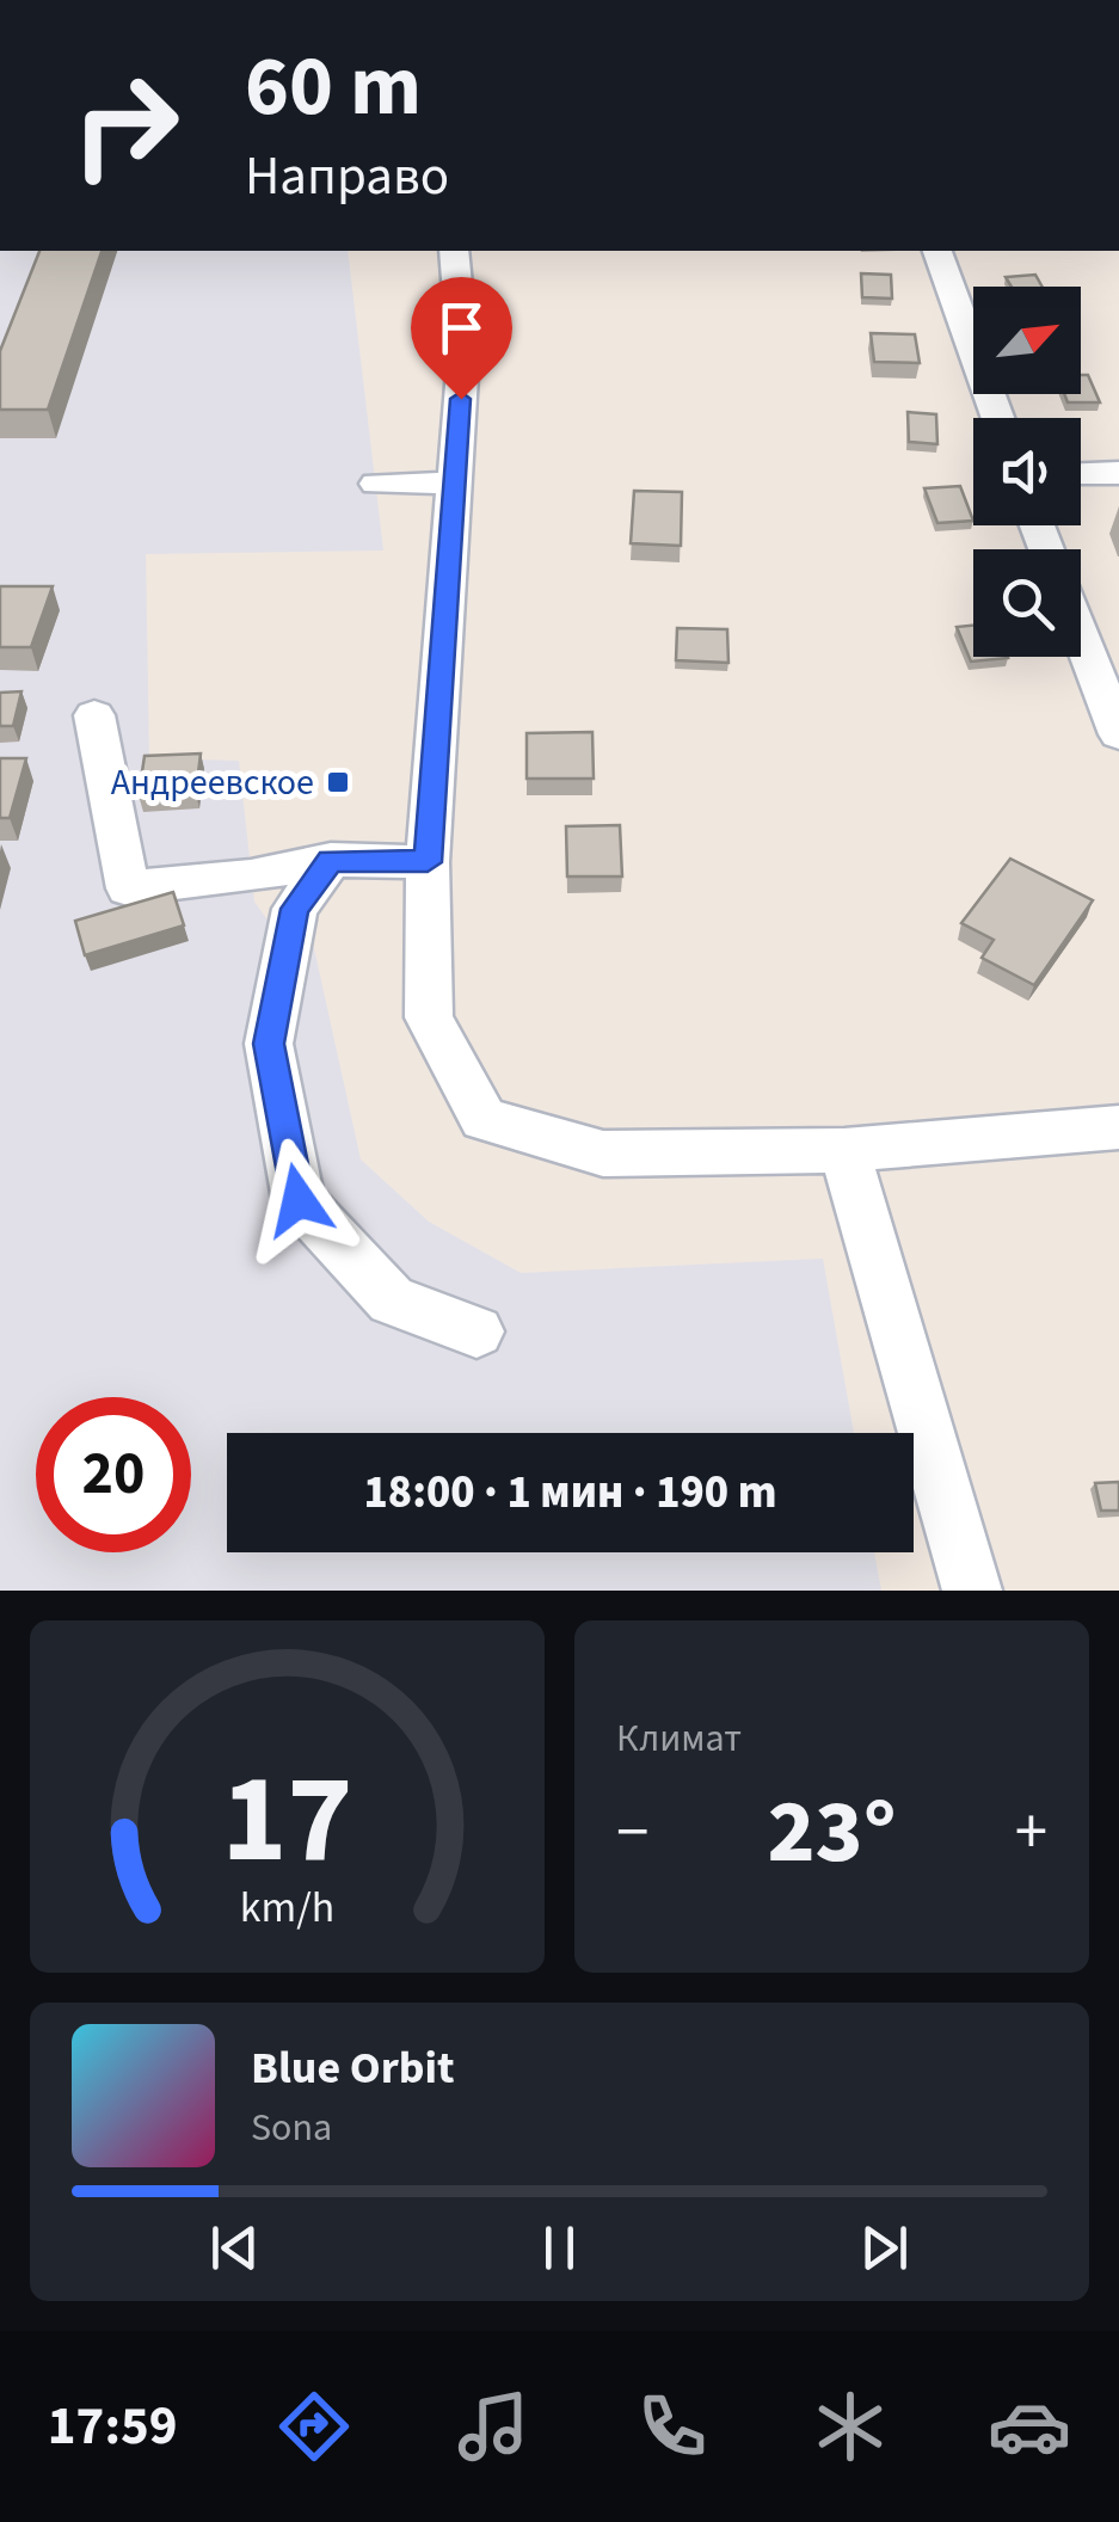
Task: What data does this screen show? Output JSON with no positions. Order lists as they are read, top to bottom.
{
  "places": {
    "transit": ["Андреевское"]
  },
  "north": "top right",
  "page": {
    "turn": ["60 m", "Направо"],
    "limit": "20",
    "trip": "18:00 · 1 мин · 190 m",
    "tile": "Климат",
    "heat": ["−", "23°", "+"],
    "song": ["Blue Orbit", "Sona"],
    "tabs": "17:59",
    "gauge": ["17", "km/h"]
  }
}
